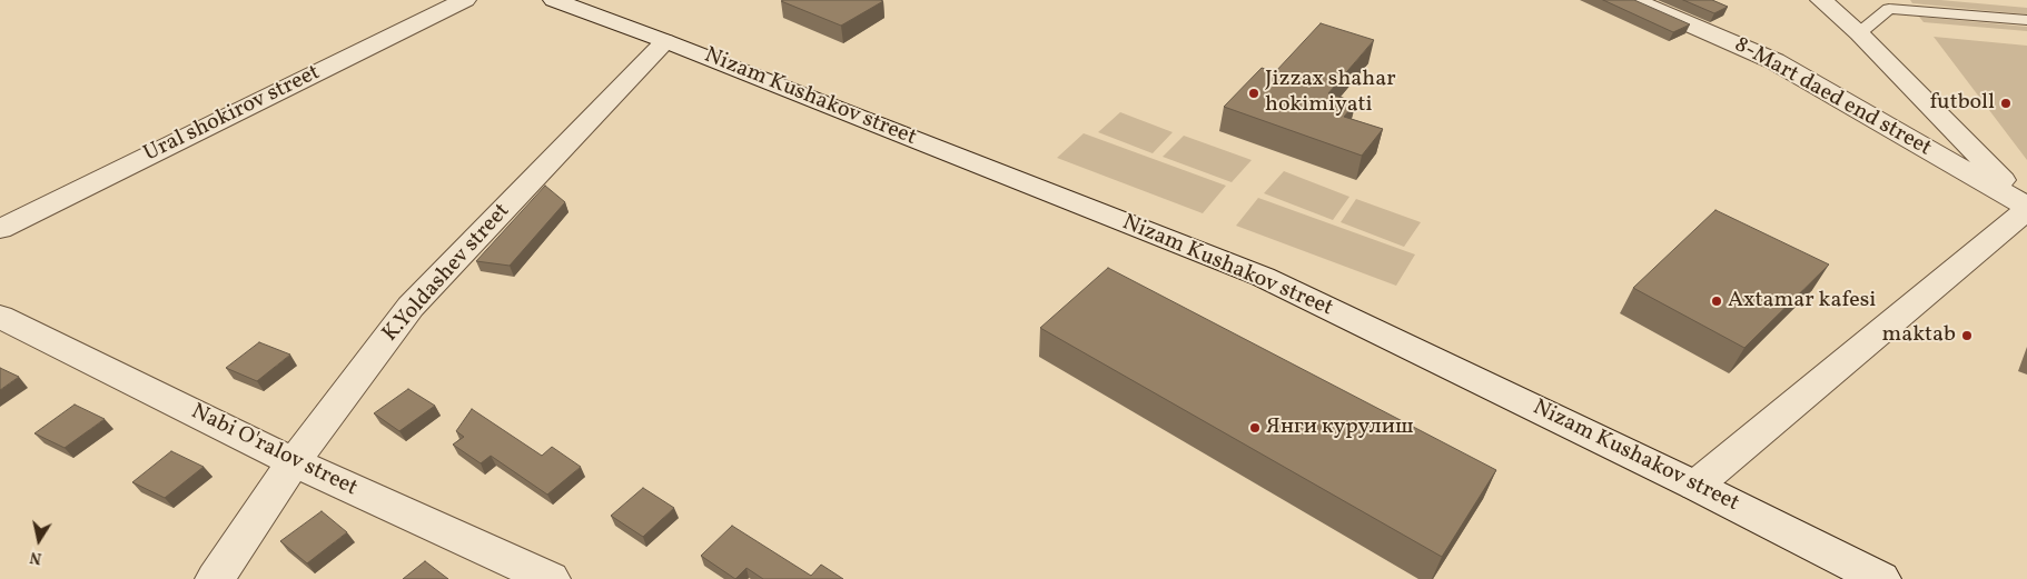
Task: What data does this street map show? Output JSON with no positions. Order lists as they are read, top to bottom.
{
  "streets": {
    "street": [
      "Nizam Kushakov street",
      "8-Mart daed end street",
      "Ural shokirov street",
      "K.Yoldashev street",
      "Nabi O'ralov street"
    ]
  },
  "crossings": [
    ["Nizam Kushakov street", "K.Yoldashev street"],
    ["K.Yoldashev street", "Nabi O'ralov street"]
  ],
  "places": [
    "Jizzax shahar hokimiyati",
    "futboll",
    "Axtamar kafesi",
    "maktab",
    "Янги курулиш"
  ],
  "north": "bottom"
}
